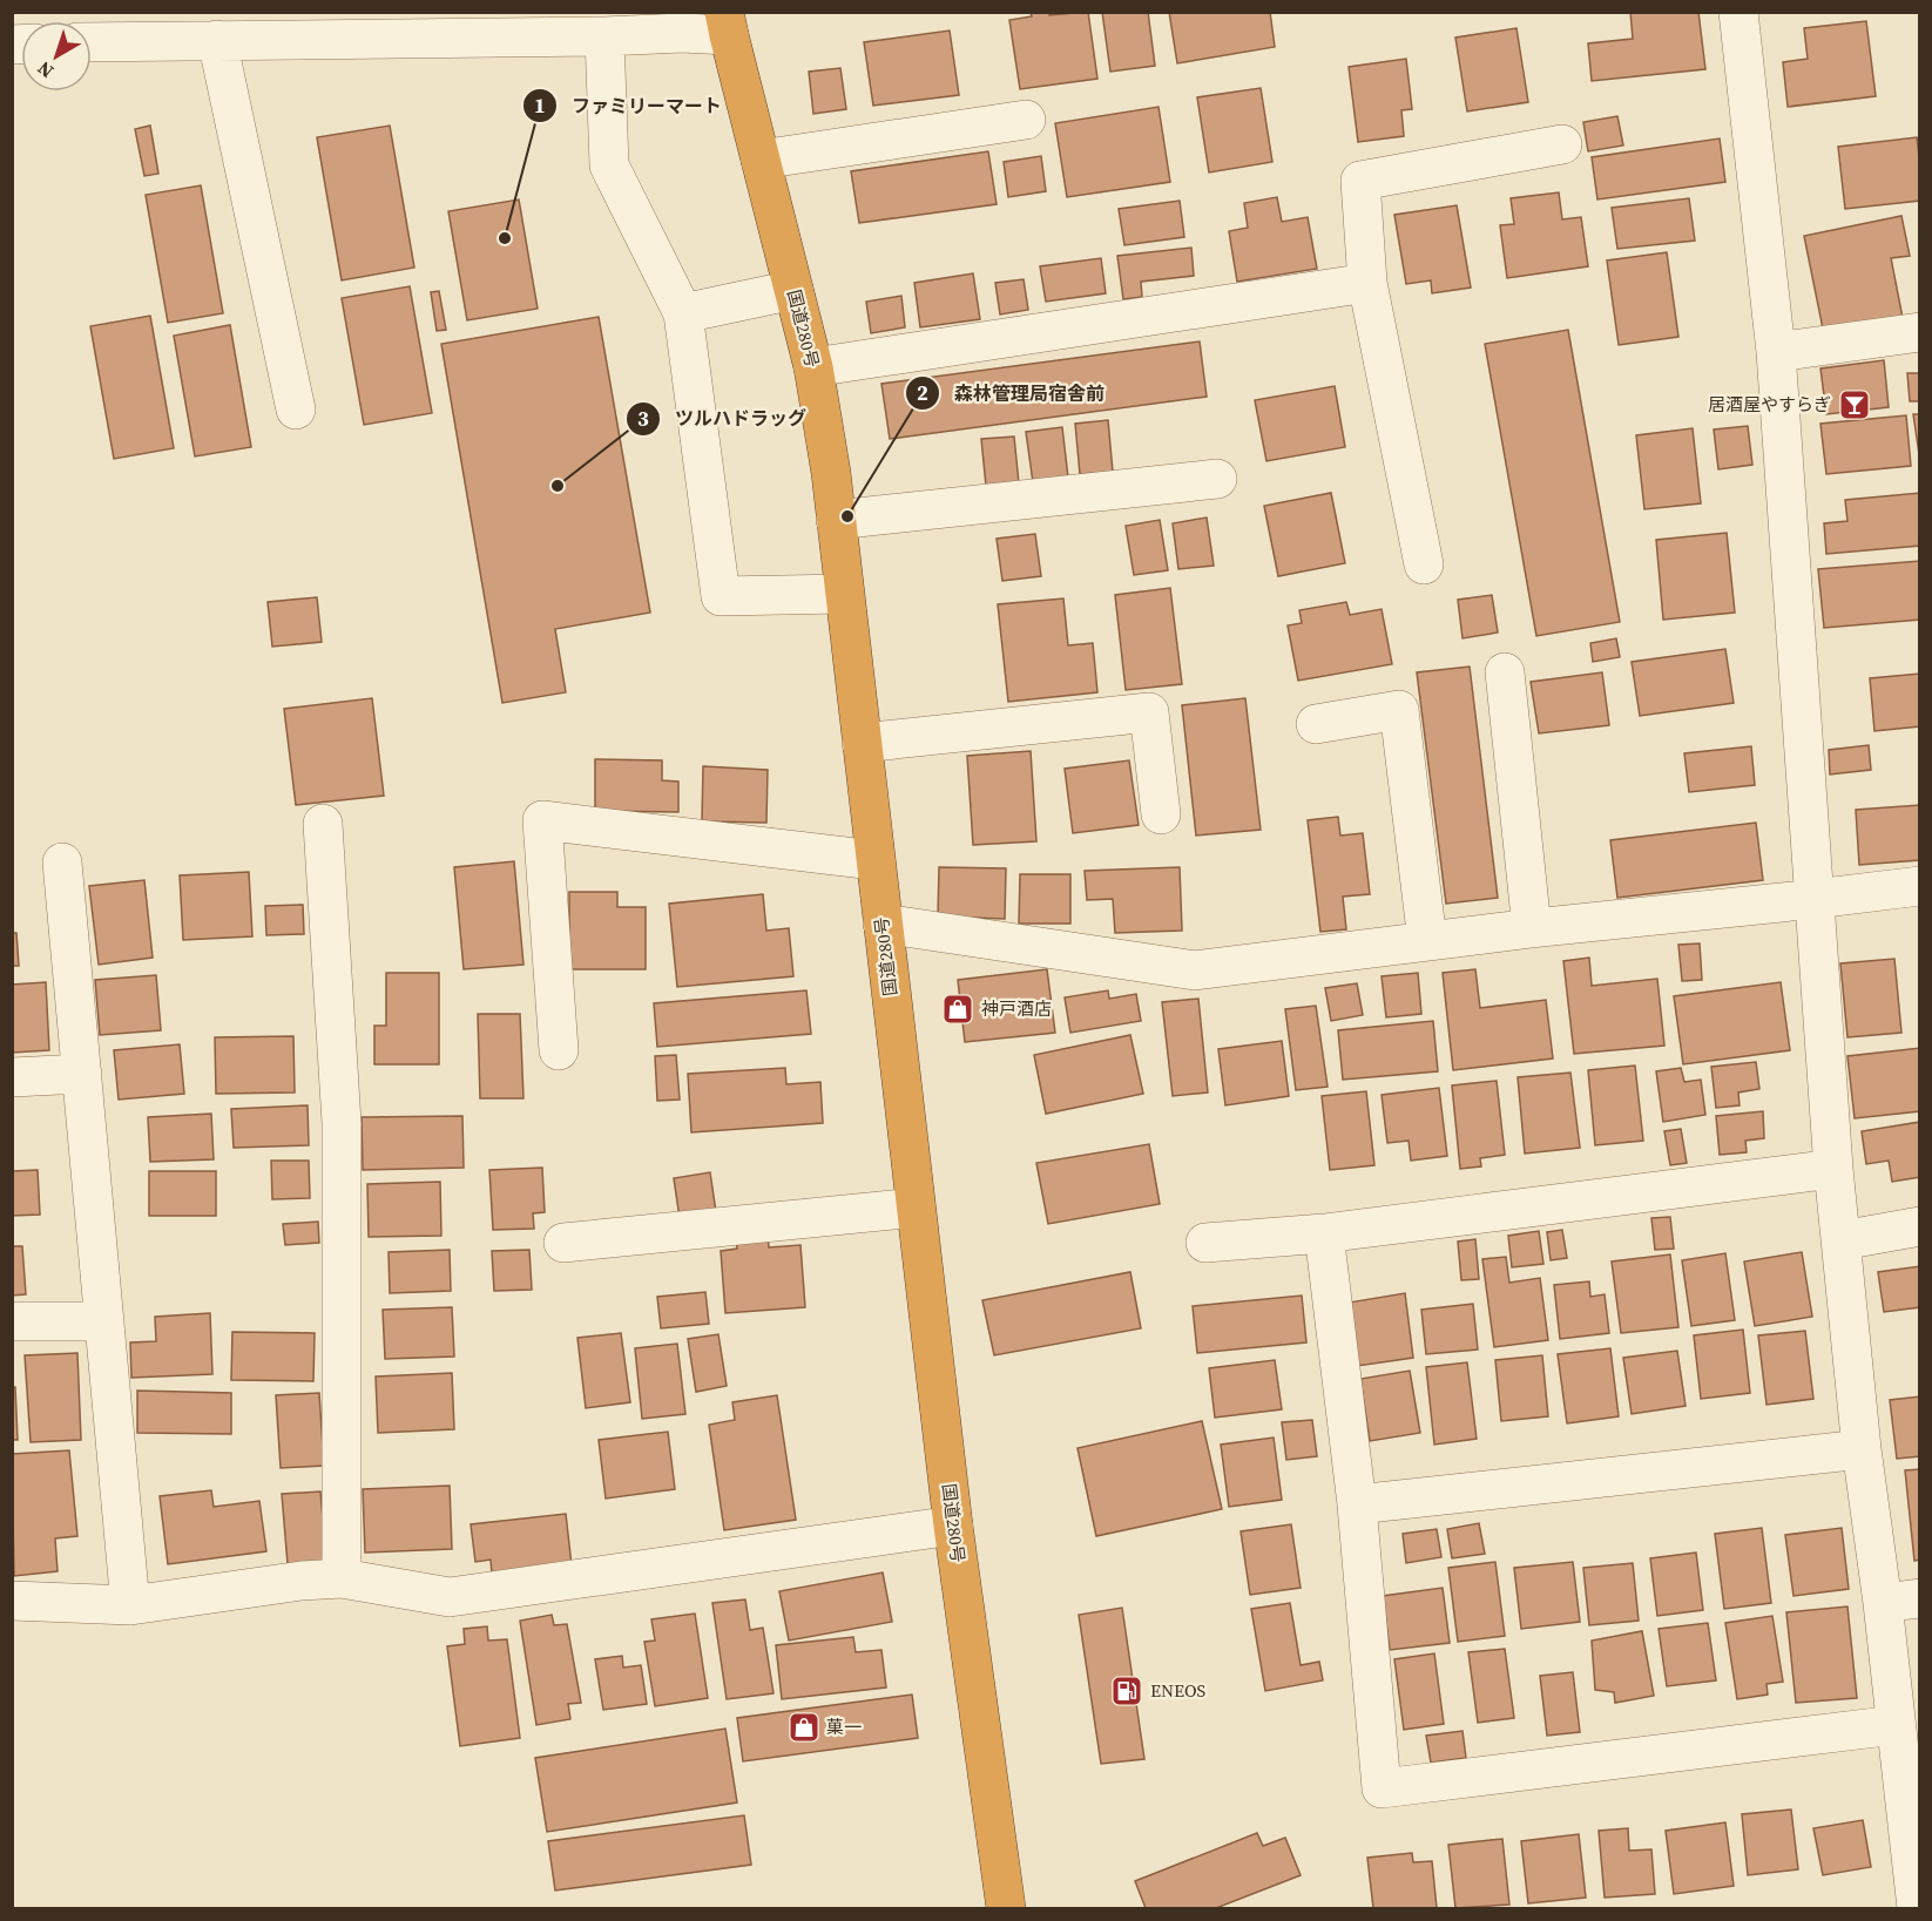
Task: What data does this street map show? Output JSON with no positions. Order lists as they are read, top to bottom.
{
  "streets": {
    "highway": ["国道280号"]
  },
  "places": {
    "other": ["ファミリーマート", "ツルハドラッグ", "森林管理局宿舎前"],
    "bar": ["居酒屋やすらぎ"],
    "shop": ["神戸酒店", "菓一"],
    "fuel station": ["ENEOS"]
  },
  "north": "bottom left"
}
